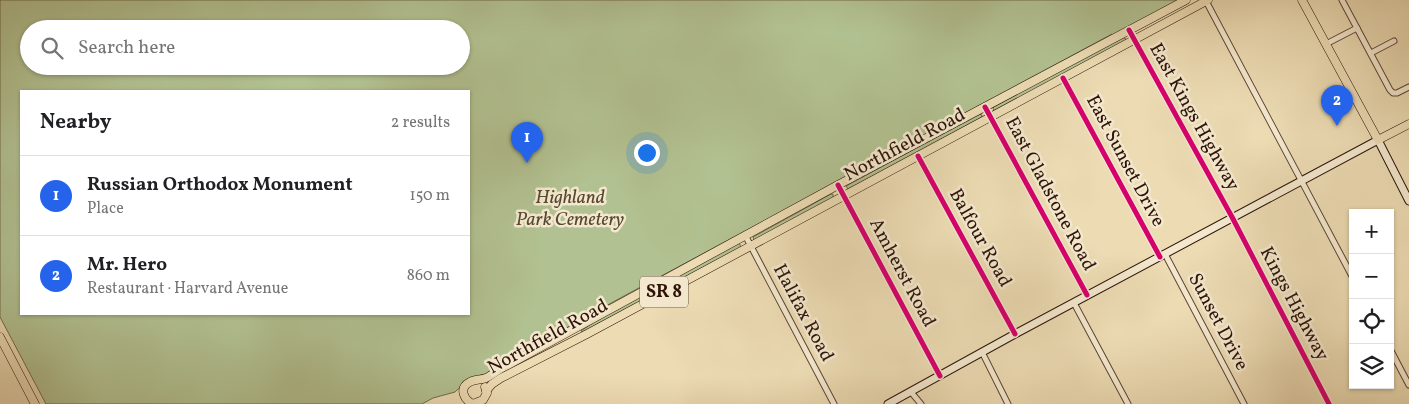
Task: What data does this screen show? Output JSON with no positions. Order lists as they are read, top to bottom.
{
  "streets": {
    "main road": ["Northfield Road", "SR 8"],
    "street": [
      "East Kings Highway",
      "East Sunset Drive",
      "East Gladstone Road",
      "Balfour Road",
      "Amherst Road",
      "Kings Highway",
      "Halifax Road",
      "Sunset Drive"
    ]
  },
  "crossings": [
    ["East Kings Highway", "Northfield Road"],
    ["East Kings Highway", "Kings Highway"],
    ["Northfield Road", "East Sunset Drive"],
    ["Northfield Road", "East Gladstone Road"],
    ["Northfield Road", "Balfour Road"],
    ["Northfield Road", "Amherst Road"],
    ["Northfield Road", "SR 8"],
    ["Northfield Road", "Halifax Road"],
    ["East Sunset Drive", "Sunset Drive"]
  ],
  "parks": ["Highland Park Cemetery"],
  "page": {
    "search": "Search here",
    "pins": ["2", "1"],
    "heading": ["Nearby", "2 results"],
    "list": [
      {
        "mark": "1",
        "name": "Russian Orthodox Monument",
        "note": "Place",
        "value": "150 m"
      },
      {
        "mark": "2",
        "name": "Mr. Hero",
        "note": "Restaurant · Harvard Avenue",
        "value": "860 m"
      }
    ],
    "map_buttons": ["+", "−"]
  }
}
